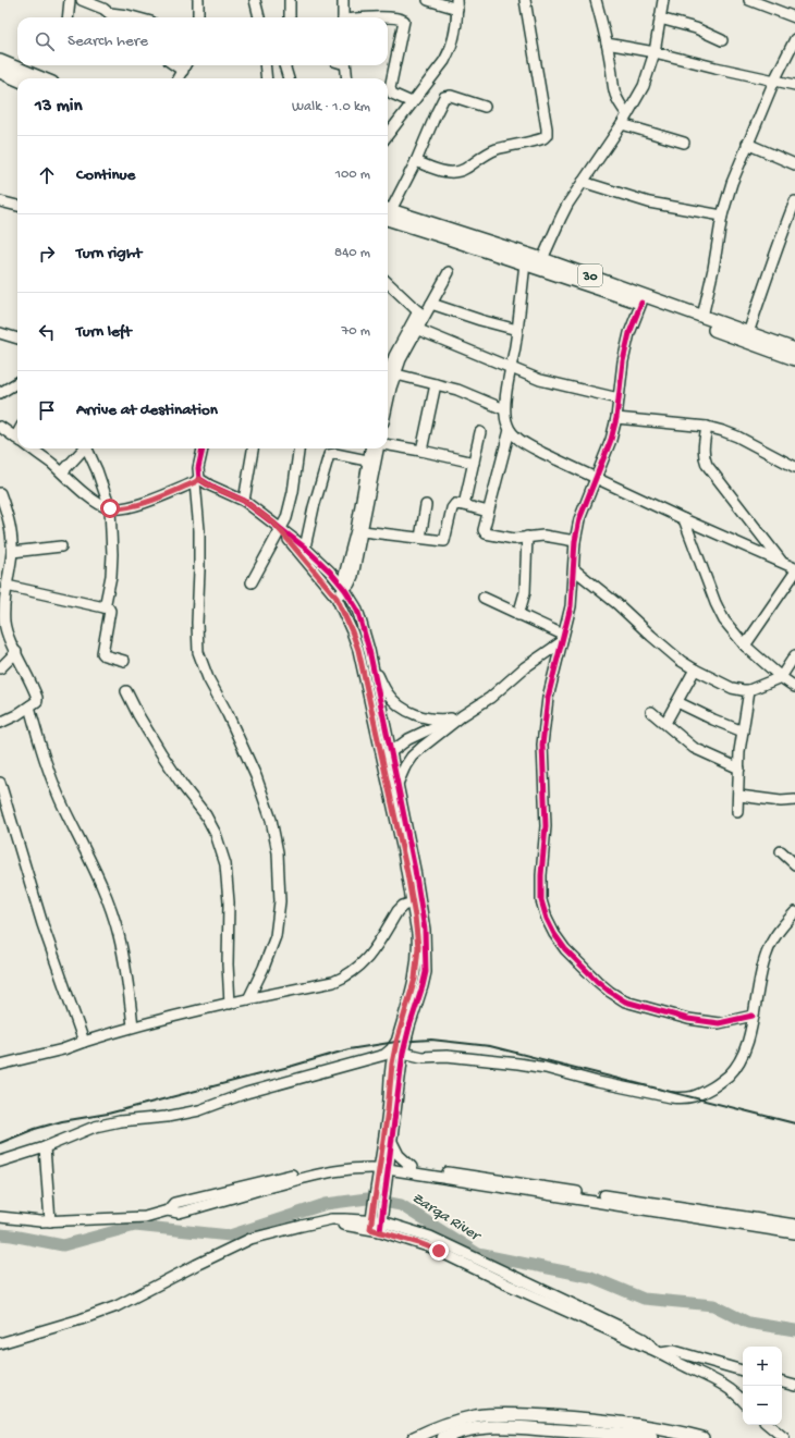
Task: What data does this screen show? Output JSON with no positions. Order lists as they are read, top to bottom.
{
  "streets": {
    "main road": ["30"]
  },
  "water": ["Zarqa River"],
  "page": {
    "search": "Search here",
    "heading": ["13 min", "Walk · 1.0 km"],
    "list": [
      ["Continue", "100 m"],
      ["Turn right", "840 m"],
      ["Turn left", "70 m"],
      "Arrive at destination"
    ],
    "map_buttons": ["+", "−"]
  }
}
